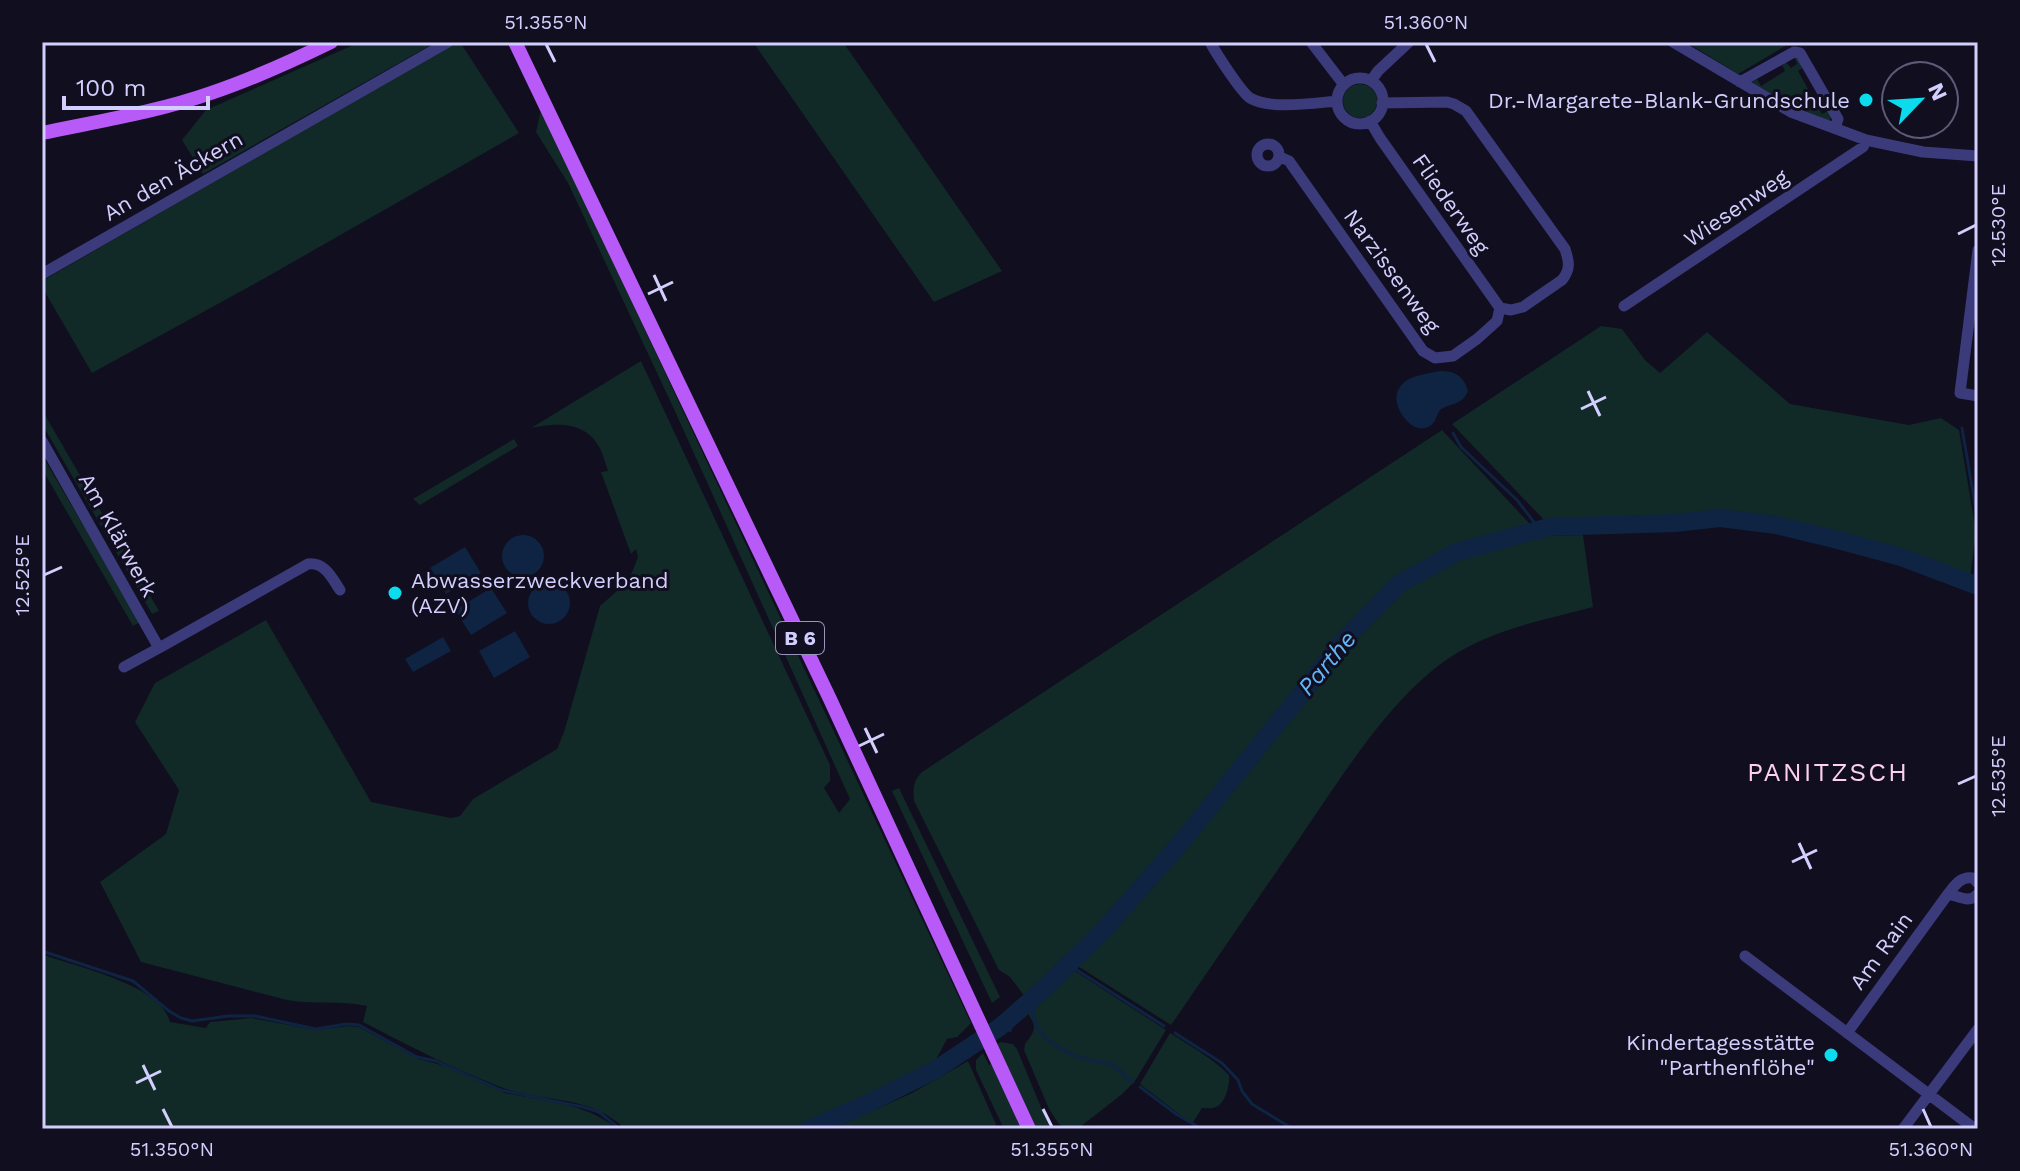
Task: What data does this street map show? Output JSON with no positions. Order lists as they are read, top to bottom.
{
  "streets": {
    "main road": ["B 6"],
    "street": [
      "An den Äckern",
      "Fliederweg",
      "Wiesenweg",
      "Narzissenweg",
      "Am Klärwerk",
      "Am Rain"
    ]
  },
  "crossings": [
    ["Fliederweg", "Narzissenweg"]
  ],
  "districts": ["PANITZSCH"],
  "water": ["Parthe"],
  "places": ["Dr.-Margarete-Blank-Grundschule", "Abwasserzweckverband (AZV)", "Kindertagesstätte \"Parthenflöhe\""],
  "scale_bar": "100 m",
  "north": "top right",
  "coordinates": [
    "51.355°N",
    "51.360°N",
    "12.530°E",
    "12.525°E",
    "12.535°E",
    "51.350°N"
  ]
}
